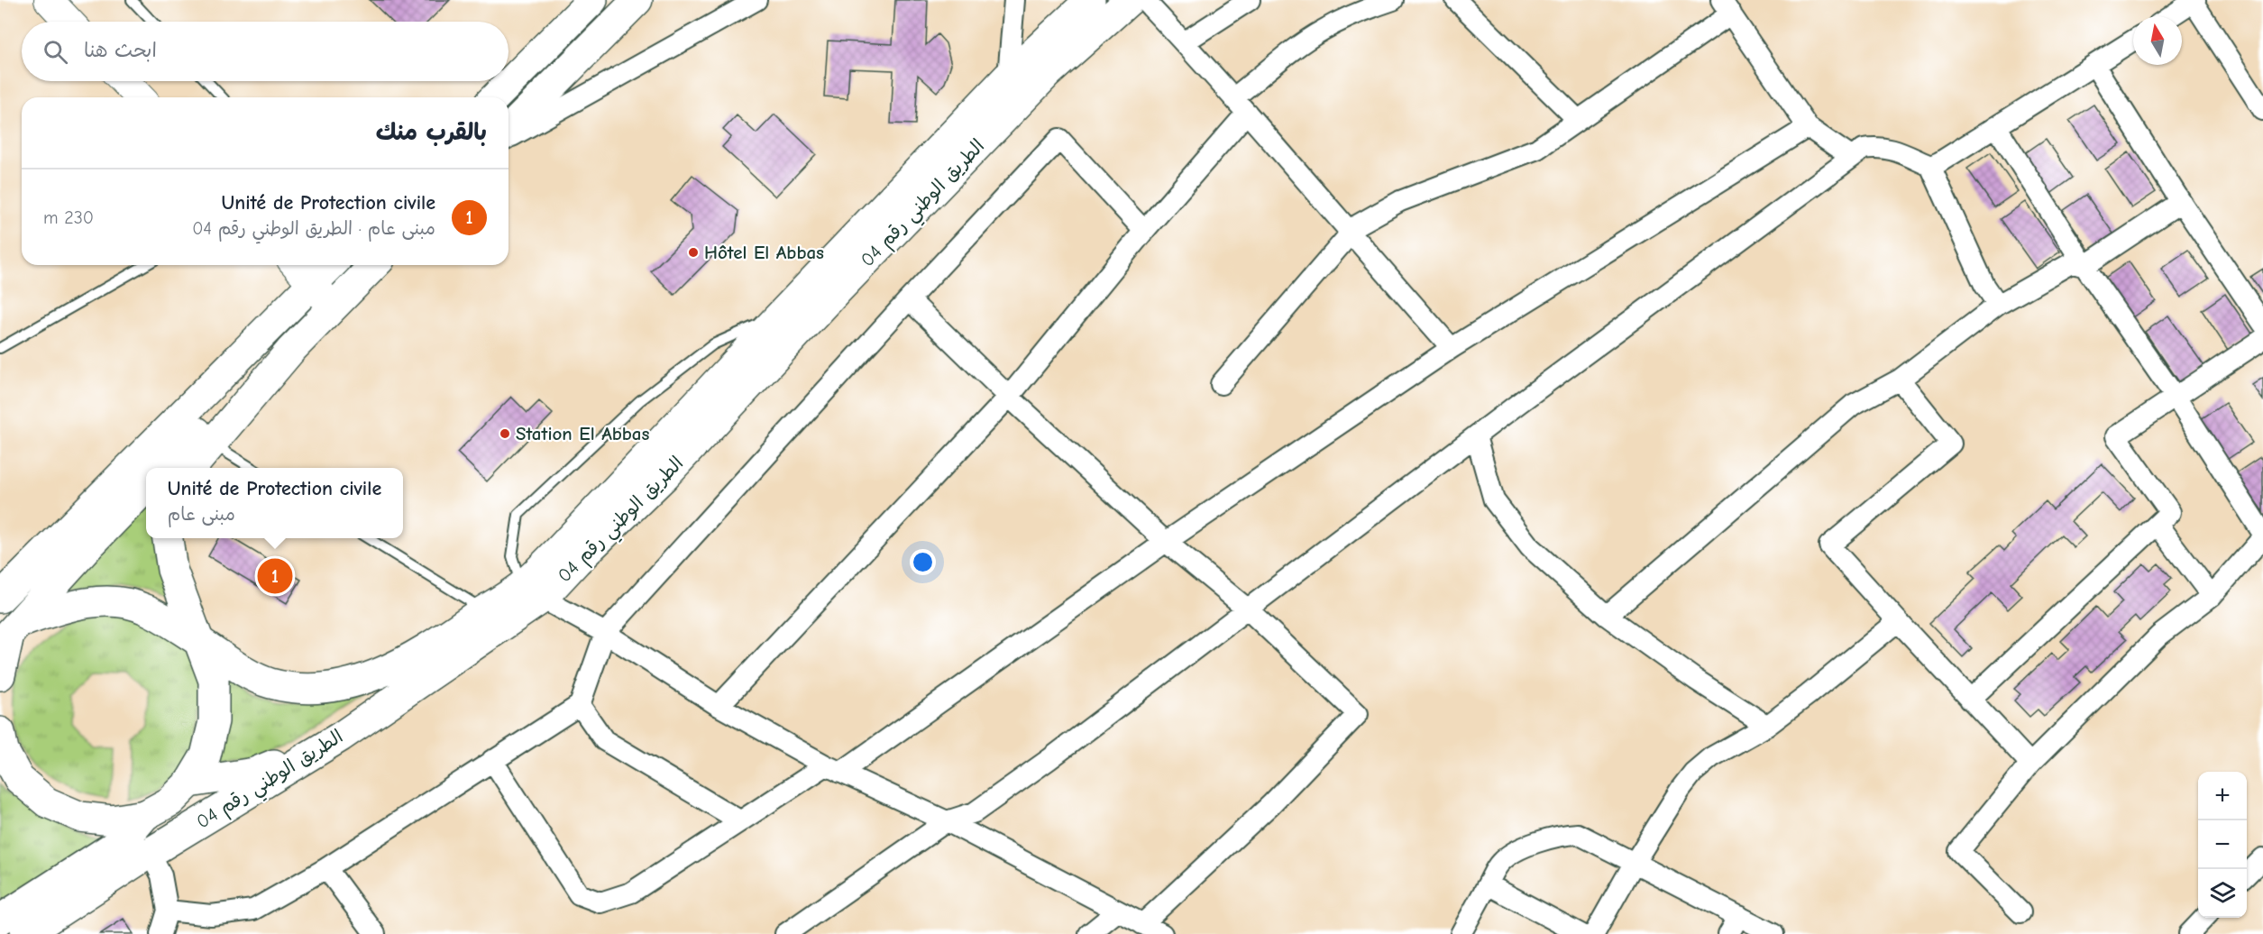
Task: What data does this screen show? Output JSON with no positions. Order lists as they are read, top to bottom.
{
  "streets": {
    "main road": ["الطريق الوطني رقم 04"]
  },
  "places": ["Hôtel El Abbas", "Station El Abbas"],
  "north": "top",
  "page": {
    "search": "ابحث هنا",
    "heading": "بالقرب منك",
    "list": [
      {
        "mark": "1",
        "name": "Unité de Protection civile",
        "note": "مبنى عام · الطريق الوطني رقم 04",
        "value": "230 m"
      }
    ],
    "popup": ["Unité de Protection civile", "مبنى عام"],
    "pins": "1",
    "map_buttons": ["+", "−"]
  }
}
